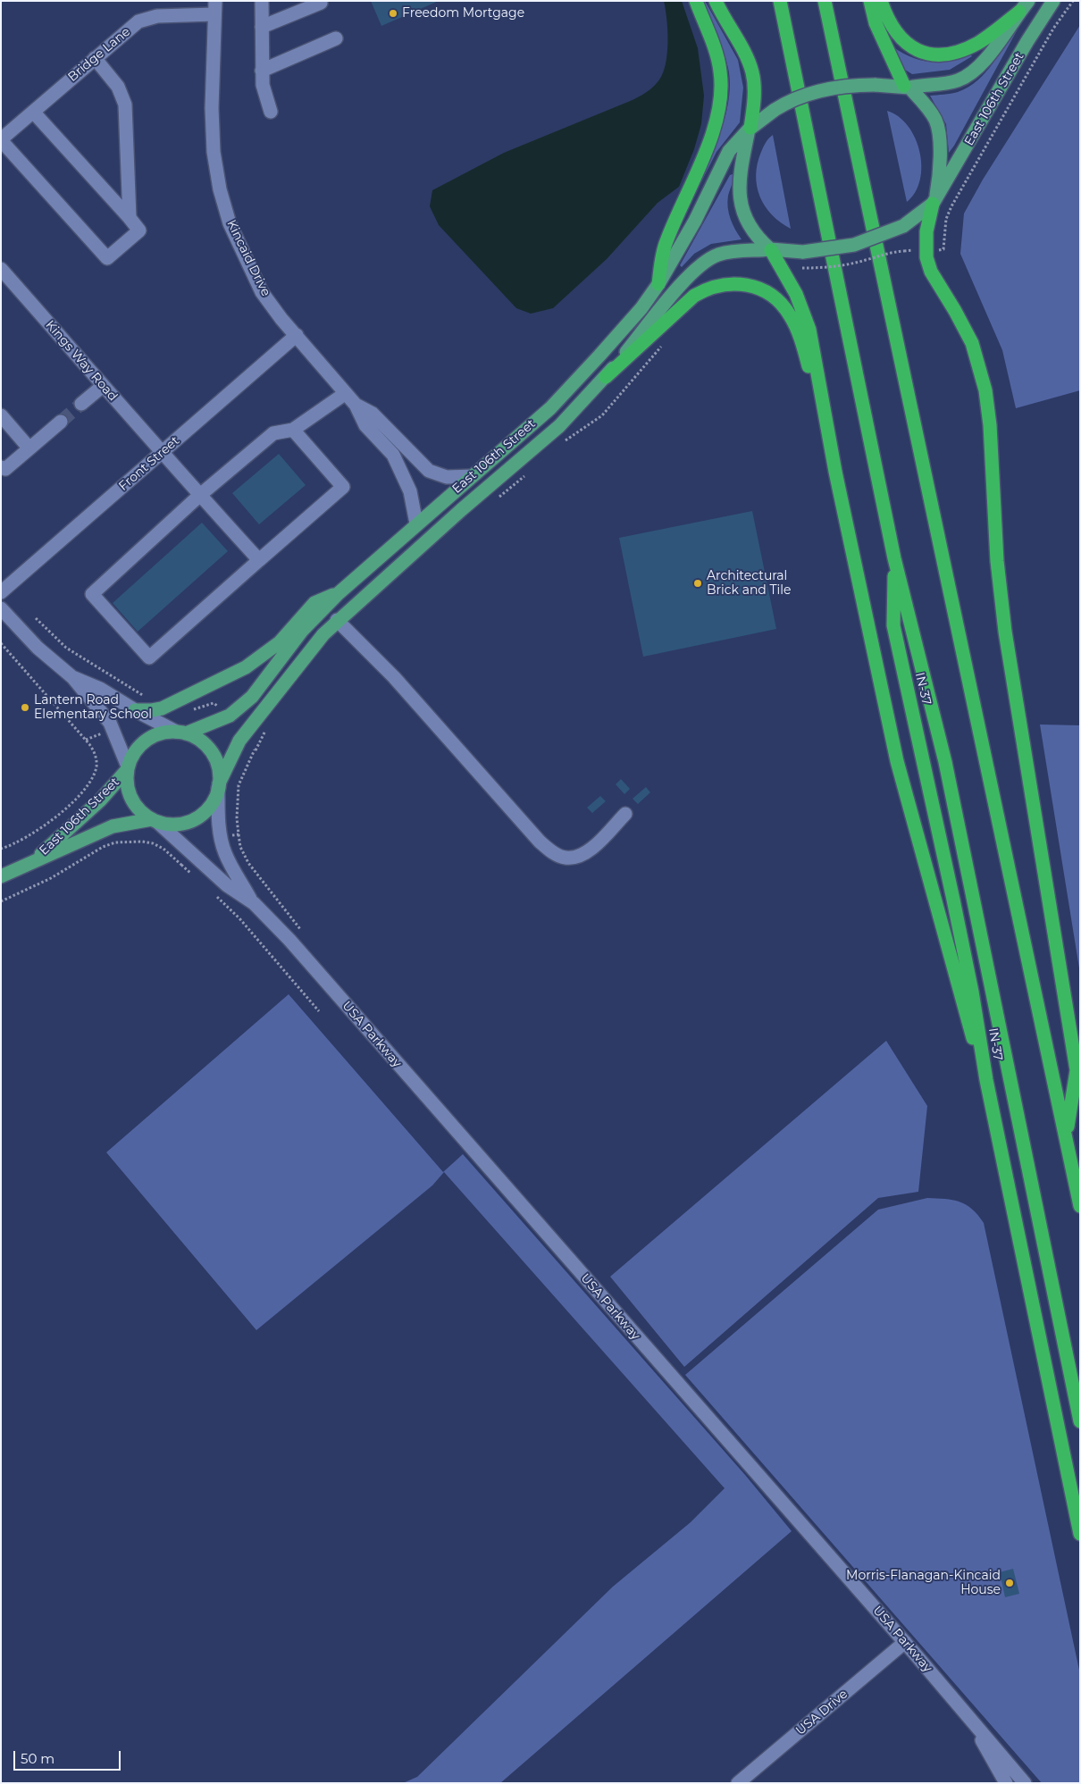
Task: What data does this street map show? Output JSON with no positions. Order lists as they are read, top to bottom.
{
  "streets": {
    "highway": ["IN-37"],
    "main road": ["East 106th Street"],
    "street": [
      "Bridge Lane",
      "Kincaid Drive",
      "Kings Way Road",
      "Front Street",
      "USA Parkway",
      "USA Drive"
    ]
  },
  "crossings": [
    ["Bridge Lane", "Kincaid Drive"],
    ["East 106th Street", "Kincaid Drive"],
    ["East 106th Street", "USA Parkway"],
    ["Kincaid Drive", "Front Street"],
    ["Kings Way Road", "Front Street"],
    ["USA Parkway", "USA Drive"]
  ],
  "places": [
    "Freedom Mortgage",
    "Architectural Brick and Tile",
    "Lantern Road Elementary School",
    "Morris-Flanagan-Kincaid House"
  ],
  "scale_bar": "50 m"
}
